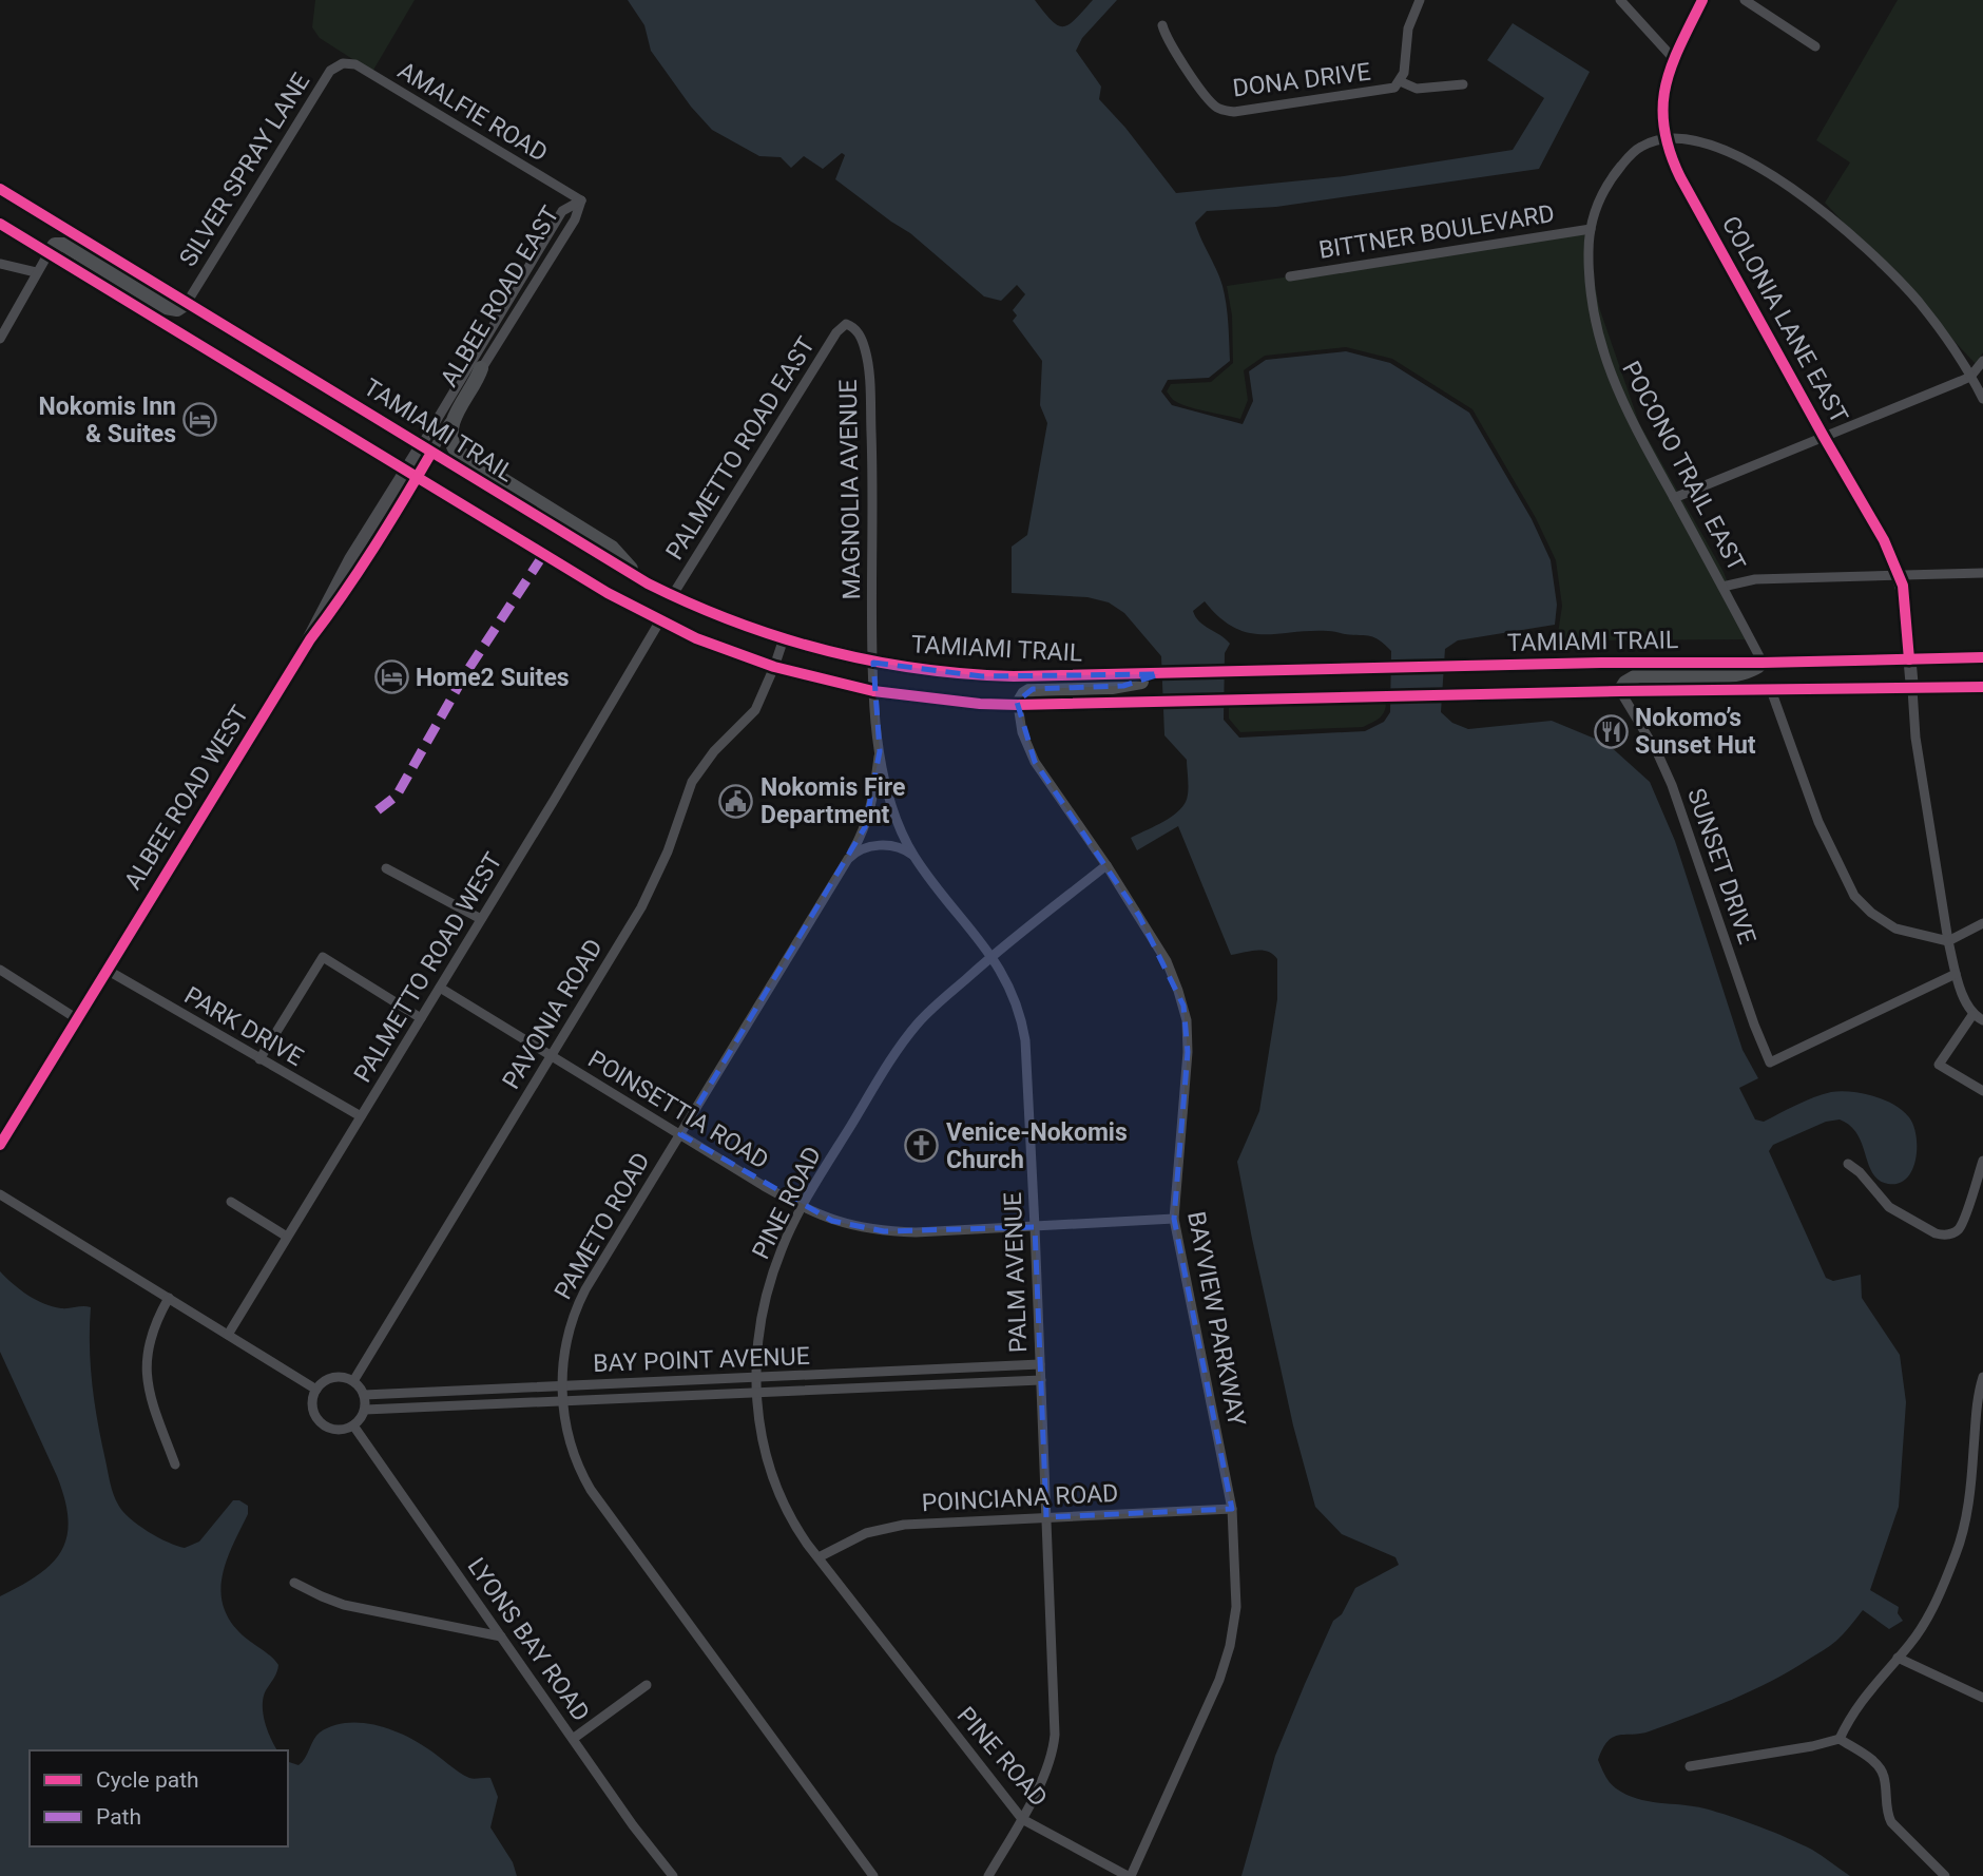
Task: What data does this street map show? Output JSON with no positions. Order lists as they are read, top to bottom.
{
  "streets": {
    "main road": ["TAMIAMI TRAIL"],
    "street": [
      "DONA DRIVE",
      "AMALFIE ROAD",
      "SILVER SPRAY LANE",
      "BITTNER BOULEVARD",
      "ALBEE ROAD EAST",
      "COLONIA LANE EAST",
      "PALMETTO ROAD EAST",
      "POCONO TRAIL EAST",
      "MAGNOLIA AVENUE",
      "ALBEE ROAD WEST",
      "SUNSET DRIVE",
      "PALMETTO ROAD WEST",
      "PAVONIA ROAD",
      "PARK DRIVE",
      "POINSETTIA ROAD",
      "PINE ROAD",
      "PAMETO ROAD",
      "PALM AVENUE",
      "BAYVIEW PARKWAY",
      "BAY POINT AVENUE",
      "POINCIANA ROAD",
      "LYONS BAY ROAD"
    ]
  },
  "crossings": [
    ["AMALFIE ROAD", "SILVER SPRAY LANE"],
    ["AMALFIE ROAD", "ALBEE ROAD EAST"],
    ["SILVER SPRAY LANE", "TAMIAMI TRAIL"],
    ["BITTNER BOULEVARD", "POCONO TRAIL EAST"],
    ["ALBEE ROAD EAST", "TAMIAMI TRAIL"],
    ["ALBEE ROAD EAST", "ALBEE ROAD WEST"],
    ["COLONIA LANE EAST", "TAMIAMI TRAIL"],
    ["COLONIA LANE EAST", "POCONO TRAIL EAST"],
    ["TAMIAMI TRAIL", "PALMETTO ROAD EAST"],
    ["TAMIAMI TRAIL", "POCONO TRAIL EAST"],
    ["TAMIAMI TRAIL", "MAGNOLIA AVENUE"],
    ["TAMIAMI TRAIL", "ALBEE ROAD WEST"],
    ["TAMIAMI TRAIL", "SUNSET DRIVE"],
    ["TAMIAMI TRAIL", "PALMETTO ROAD WEST"],
    ["TAMIAMI TRAIL", "PAVONIA ROAD"],
    ["TAMIAMI TRAIL", "PALM AVENUE"],
    ["TAMIAMI TRAIL", "BAYVIEW PARKWAY"],
    ["PALMETTO ROAD EAST", "MAGNOLIA AVENUE"],
    ["MAGNOLIA AVENUE", "PALM AVENUE"],
    ["ALBEE ROAD WEST", "PARK DRIVE"],
    ["PALMETTO ROAD WEST", "PARK DRIVE"],
    ["PALMETTO ROAD WEST", "POINSETTIA ROAD"],
    ["PAVONIA ROAD", "POINSETTIA ROAD"],
    ["PAVONIA ROAD", "BAY POINT AVENUE"],
    ["PAVONIA ROAD", "LYONS BAY ROAD"],
    ["POINSETTIA ROAD", "PINE ROAD"],
    ["POINSETTIA ROAD", "PAMETO ROAD"],
    ["POINSETTIA ROAD", "PALM AVENUE"],
    ["POINSETTIA ROAD", "BAYVIEW PARKWAY"],
    ["PINE ROAD", "PALM AVENUE"],
    ["PINE ROAD", "BAYVIEW PARKWAY"],
    ["PINE ROAD", "BAY POINT AVENUE"],
    ["PINE ROAD", "POINCIANA ROAD"],
    ["PAMETO ROAD", "PALM AVENUE"],
    ["PAMETO ROAD", "BAY POINT AVENUE"],
    ["PALM AVENUE", "BAY POINT AVENUE"],
    ["PALM AVENUE", "POINCIANA ROAD"],
    ["BAYVIEW PARKWAY", "POINCIANA ROAD"],
    ["BAY POINT AVENUE", "LYONS BAY ROAD"]
  ],
  "places": {
    "hotel": ["Nokomis Inn & Suites", "Home2 Suites"],
    "restaurant": ["Nokomo’s Sunset Hut"],
    "public building": ["Nokomis Fire Department"],
    "church": ["Venice-Nokomis Church"]
  },
  "legend": ["Cycle path", "Path"]
}
